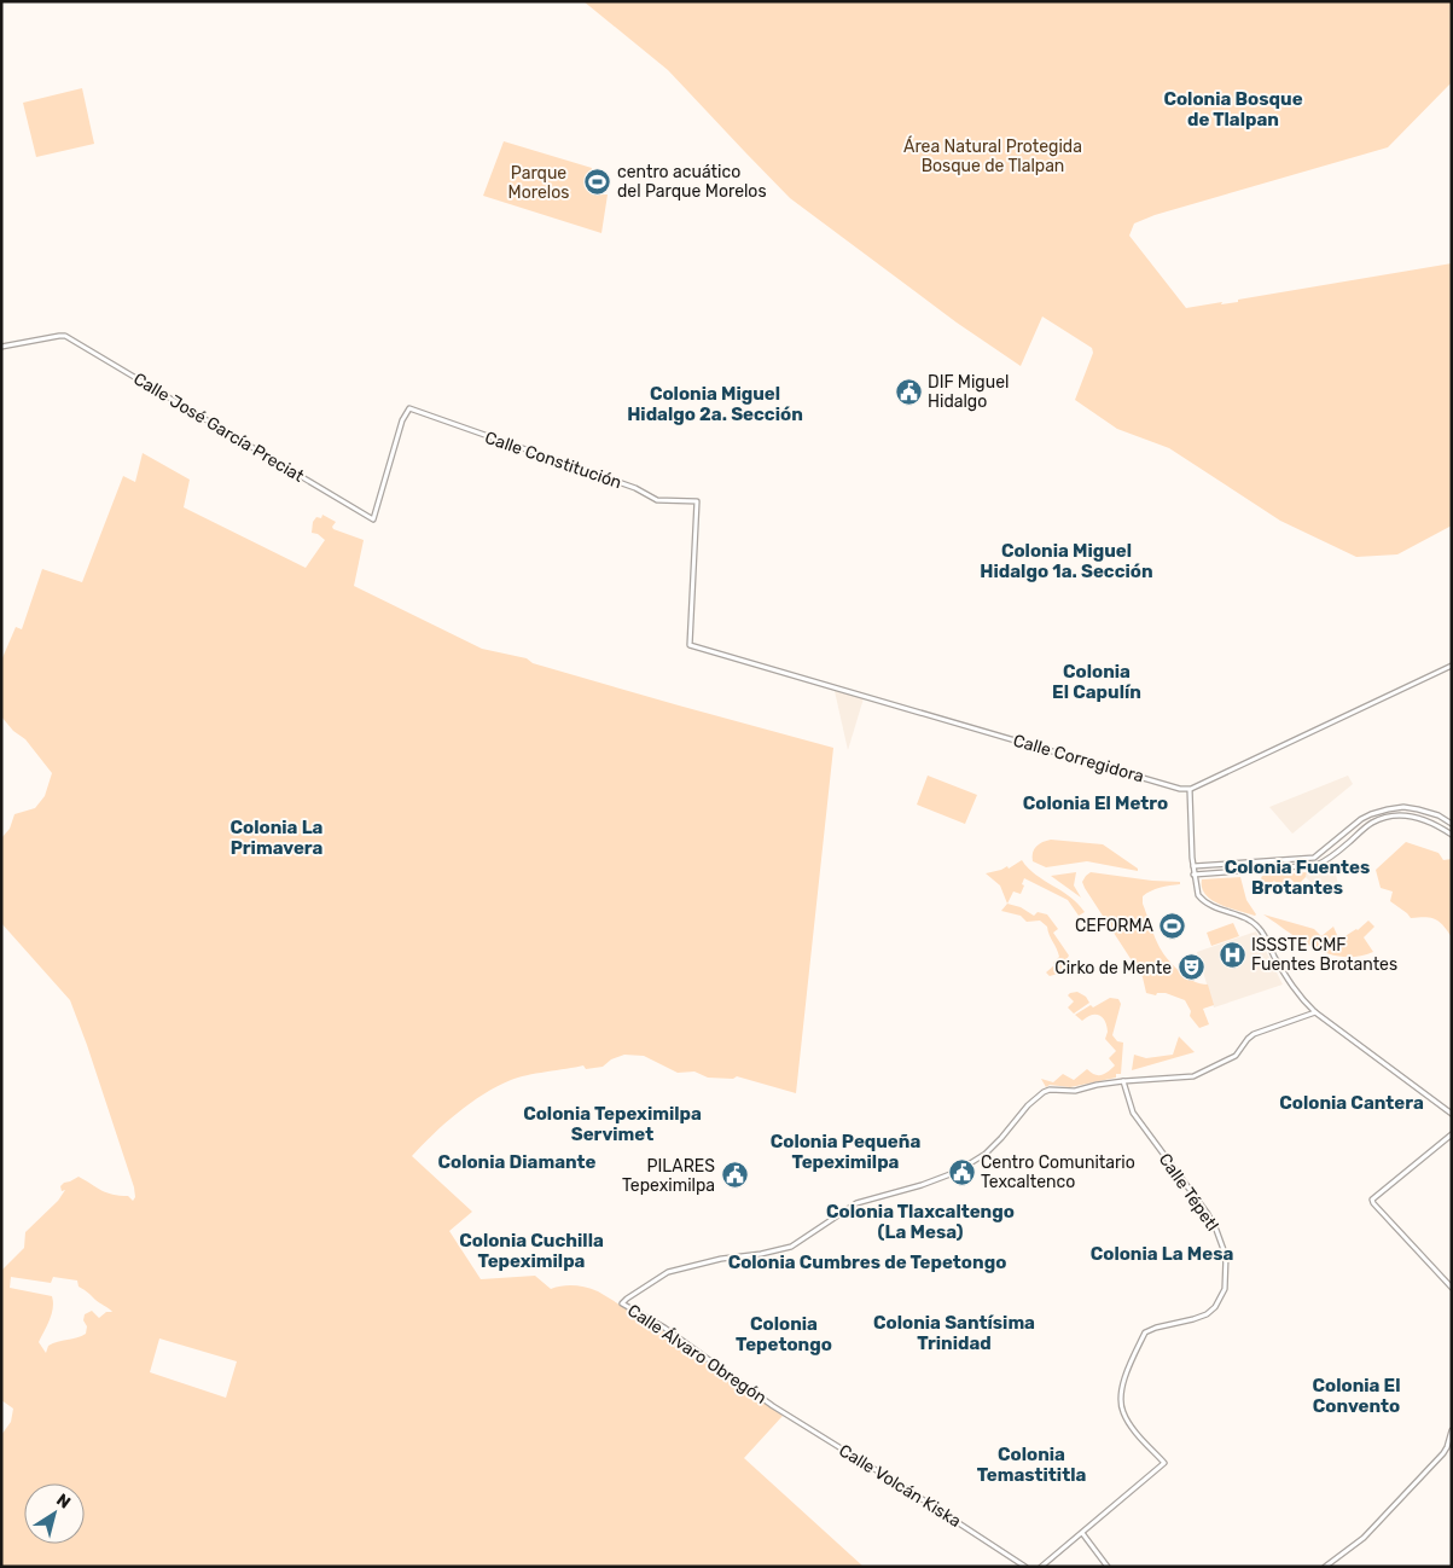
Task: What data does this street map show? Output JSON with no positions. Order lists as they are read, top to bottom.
{
  "streets": {
    "street": [
      "Calle José García Preciat",
      "Calle Constitución",
      "Calle Corregidora",
      "Calle Tépetl",
      "Calle Álvaro Obregón",
      "Calle Volcán Kiska"
    ]
  },
  "crossings": [
    ["Calle José García Preciat", "Calle Constitución"],
    ["Calle Constitución", "Calle Corregidora"],
    ["Calle Tépetl", "Calle Álvaro Obregón"],
    ["Calle Álvaro Obregón", "Calle Volcán Kiska"]
  ],
  "districts": [
    "Colonia Bosque de Tlalpan",
    "Colonia Miguel Hidalgo 2a. Sección",
    "Colonia Miguel Hidalgo 1a. Sección",
    "Colonia El Capulín",
    "Colonia El Metro",
    "Colonia La Primavera",
    "Colonia Fuentes Brotantes",
    "Colonia Cantera",
    "Colonia Tepeximilpa Servimet",
    "Colonia Pequeña Tepeximilpa",
    "Colonia Diamante",
    "Colonia Tlaxcaltengo (La Mesa)",
    "Colonia Cuchilla Tepeximilpa",
    "Colonia La Mesa",
    "Colonia Cumbres de Tepetongo",
    "Colonia Santísima Trinidad",
    "Colonia Tepetongo",
    "Colonia El Convento",
    "Colonia Temastititla"
  ],
  "parks": ["Área Natural Protegida Bosque de Tlalpan", "Parque Morelos"],
  "places": {
    "sports": ["centro acuático del Parque Morelos", "CEFORMA"],
    "public building": ["DIF Miguel Hidalgo", "Centro Comunitario Texcaltenco", "PILARES Tepeximilpa"],
    "hospital": ["ISSSTE CMF Fuentes Brotantes"],
    "theatre": ["Cirko de Mente"]
  },
  "north": "top right"
}
